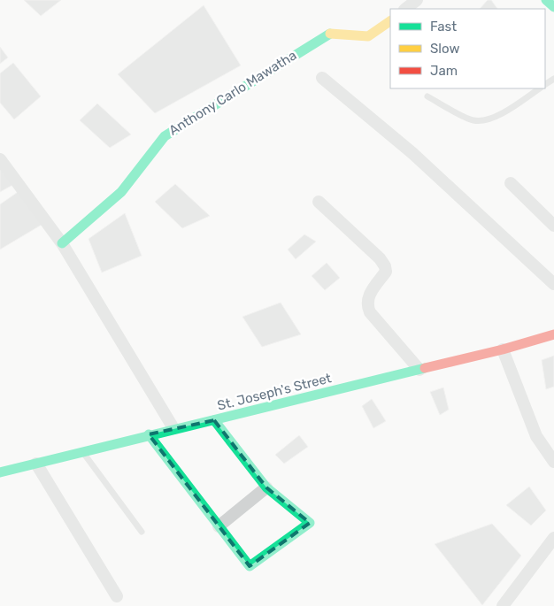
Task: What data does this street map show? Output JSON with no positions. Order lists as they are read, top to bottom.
{
  "streets": {
    "main road": ["Anthony Carlo Mawatha", "St. Joseph's Street"]
  },
  "legend": ["Fast", "Slow", "Jam"]
}
